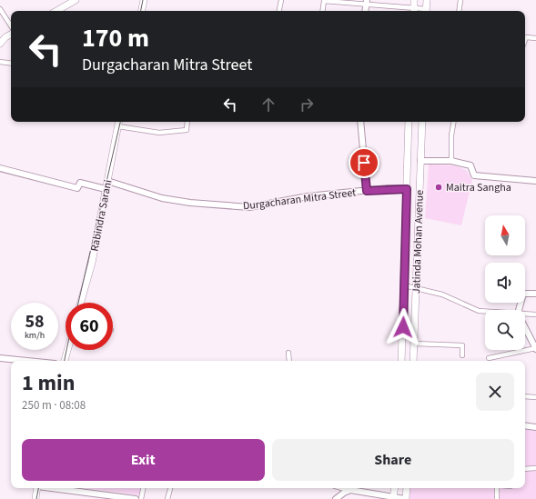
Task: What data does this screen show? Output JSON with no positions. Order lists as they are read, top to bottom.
{
  "streets": {
    "main road": ["Rabindra Sarani", "Jatinda Mohan Avenue"],
    "street": ["Durgacharan Mitra Street"]
  },
  "crossings": [
    ["Durgacharan Mitra Street", "Rabindra Sarani"]
  ],
  "places": ["Maitra Sangha"],
  "north": "top",
  "page": {
    "turn": ["170 m", "Durgacharan Mitra Street"],
    "speed": "58 km/h",
    "limit": "60",
    "heading": ["1 min", "250 m · 08:08"],
    "buttons": ["Exit", "Share"]
  }
}
